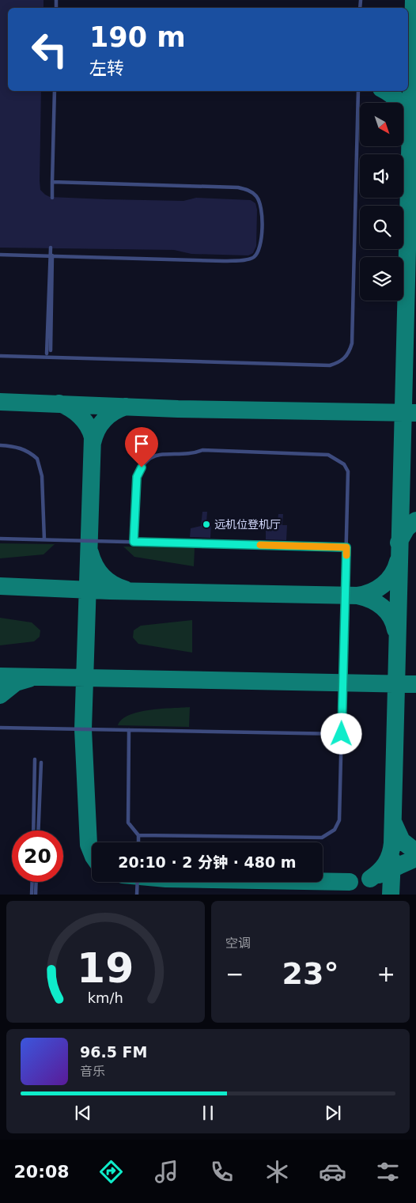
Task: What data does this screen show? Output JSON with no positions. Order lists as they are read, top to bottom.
{
  "places": ["远机位登机厅"],
  "north": "bottom right",
  "page": {
    "turn": ["190 m", "左转"],
    "limit": "20",
    "trip": "20:10 · 2 分钟 · 480 m",
    "tile": "空调",
    "heat": ["−", "23°", "+"],
    "song": ["96.5 FM", "音乐"],
    "tabs": "20:08",
    "gauge": ["19", "km/h"]
  }
}
